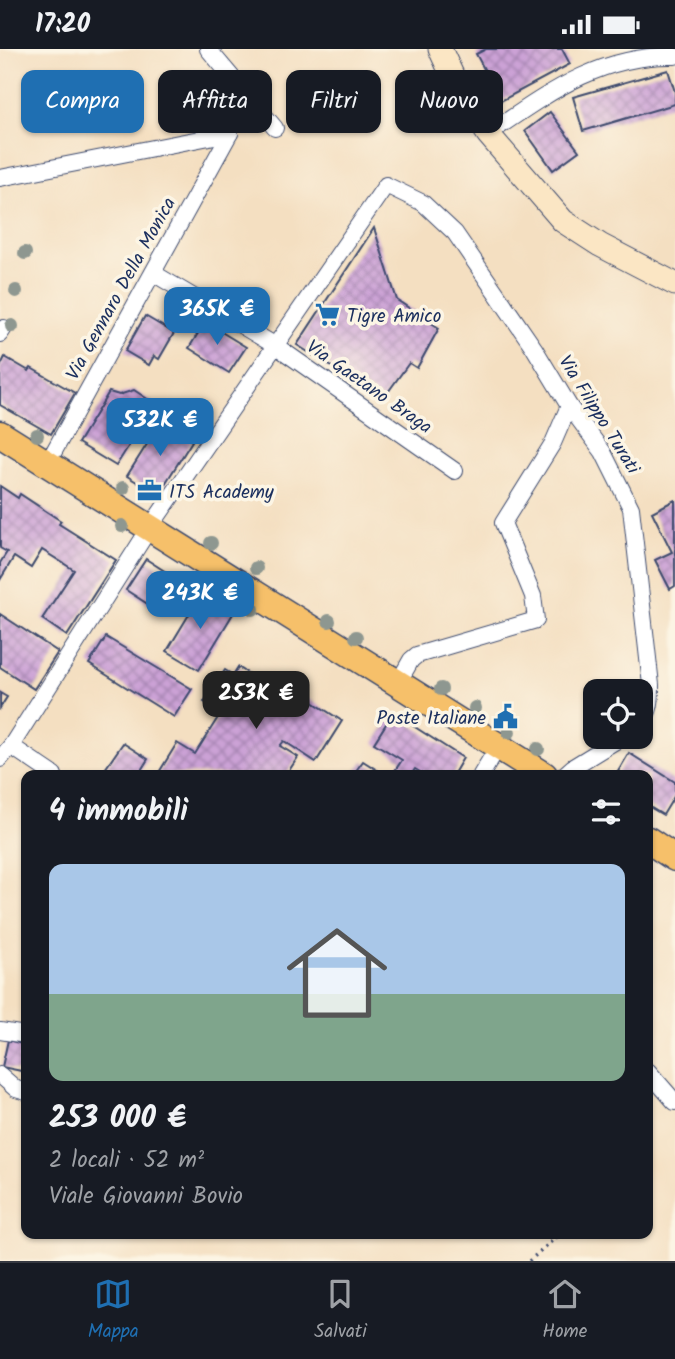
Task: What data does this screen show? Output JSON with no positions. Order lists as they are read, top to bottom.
{
  "streets": {
    "street": ["Via Gennaro Della Monica", "Via Gaetano Braga", "Via Filippo Turati"]
  },
  "crossings": [
    ["Via Gennaro Della Monica", "Via Gaetano Braga"],
    ["Via Gaetano Braga", "Via Filippo Turati"]
  ],
  "places": {
    "supermarket": ["Tigre Amico"],
    "office": ["ITS Academy"],
    "public building": ["Poste Italiane"]
  },
  "page": {
    "status": "17:20",
    "chip": [
      "Compra",
      "Affitta",
      "Filtri",
      "Nuovo"
    ],
    "price": [
      "365K €",
      "532K €",
      "243K €",
      "253K €"
    ],
    "heading": "4 immobili",
    "list": [
      {
        "name": "253 000 €",
        "note": "2 locali · 52 m² · Viale Giovanni Bovio"
      }
    ],
    "tabs": ["Mappa", "Salvati", "Home"]
  }
}
